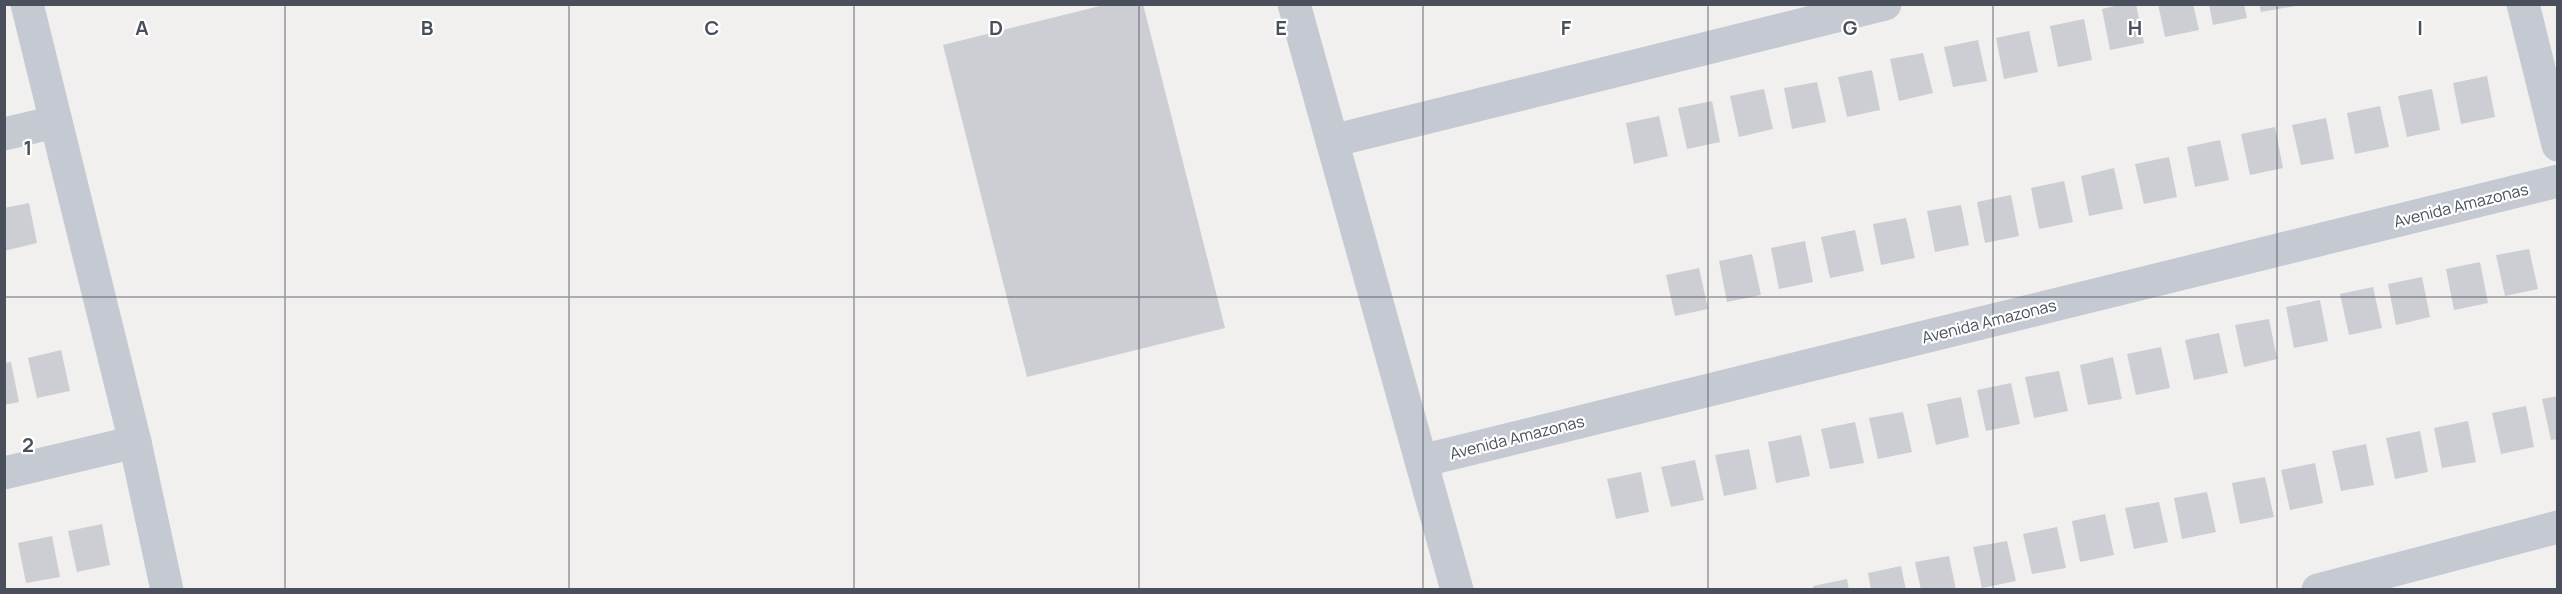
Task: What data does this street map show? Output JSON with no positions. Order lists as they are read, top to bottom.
{
  "streets": {
    "street": ["Avenida Amazonas"]
  },
  "grid": {
    "columns": [
      "A",
      "B",
      "C",
      "D",
      "E",
      "F",
      "G",
      "H",
      "I"
    ],
    "rows": ["1", "2"]
  }
}
